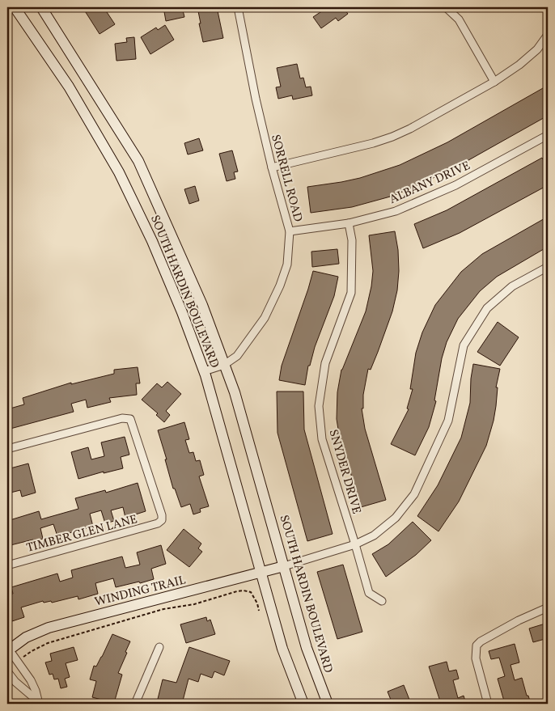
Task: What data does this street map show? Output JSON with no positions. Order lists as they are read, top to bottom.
{
  "streets": {
    "main road": ["SOUTH HARDIN BOULEVARD", "WINDING TRAIL"],
    "street": [
      "SORRELL ROAD",
      "ALBANY DRIVE",
      "SNYDER DRIVE",
      "TIMBER GLEN LANE"
    ]
  },
  "crossings": [
    ["SORRELL ROAD", "ALBANY DRIVE"],
    ["SORRELL ROAD", "SOUTH HARDIN BOULEVARD"],
    ["ALBANY DRIVE", "SNYDER DRIVE"],
    ["SOUTH HARDIN BOULEVARD", "WINDING TRAIL"]
  ]
}
